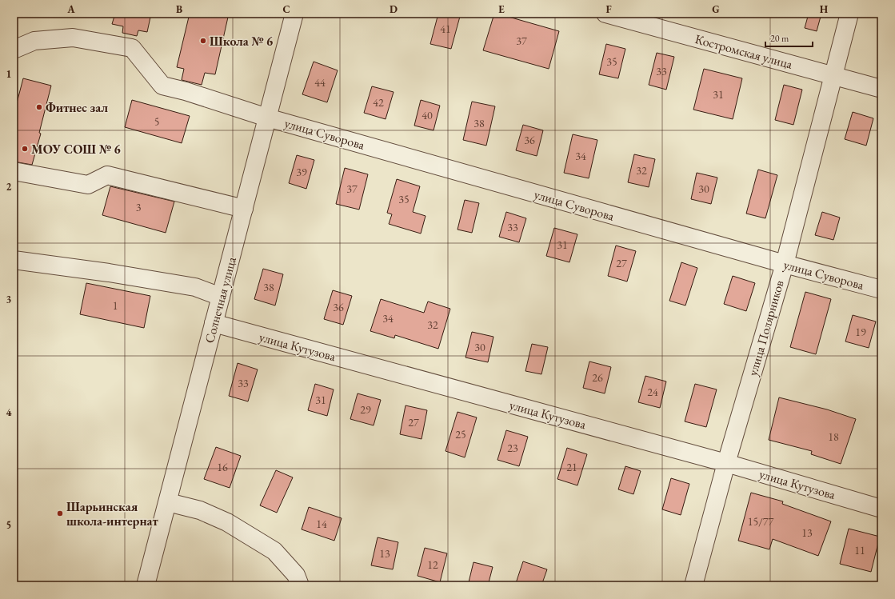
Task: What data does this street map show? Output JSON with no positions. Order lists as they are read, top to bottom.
{
  "streets": {
    "street": [
      "Костромская улица",
      "улица Суворова",
      "Солнечная улица",
      "улица Полярников",
      "улица Кутузова"
    ]
  },
  "crossings": [
    ["Костромская улица", "улица Полярников"],
    ["улица Суворова", "Солнечная улица"],
    ["улица Суворова", "улица Полярников"],
    ["Солнечная улица", "улица Кутузова"],
    ["улица Полярников", "улица Кутузова"]
  ],
  "places": [
    "Школа № 6",
    "Фитнес зал",
    "МОУ СОШ № 6",
    "Шарьинская школа-интернат"
  ],
  "house_numbers": [
    "41",
    "37",
    "35",
    "33",
    "44",
    "31",
    "42",
    "40",
    "5",
    "38",
    "36",
    "34",
    "32",
    "39",
    "37",
    "30",
    "35",
    "3",
    "33",
    "31",
    "27",
    "38",
    "1",
    "36",
    "34",
    "32",
    "19",
    "30",
    "26",
    "33",
    "24",
    "31",
    "29",
    "27",
    "25",
    "18",
    "23",
    "16",
    "21",
    "15/77",
    "14",
    "13",
    "11",
    "13",
    "12"
  ],
  "scale_bar": "20 m",
  "grid": {
    "columns": [
      "A",
      "B",
      "C",
      "D",
      "E",
      "F",
      "G",
      "H"
    ],
    "rows": [
      "1",
      "2",
      "3",
      "4",
      "5"
    ]
  }
}
